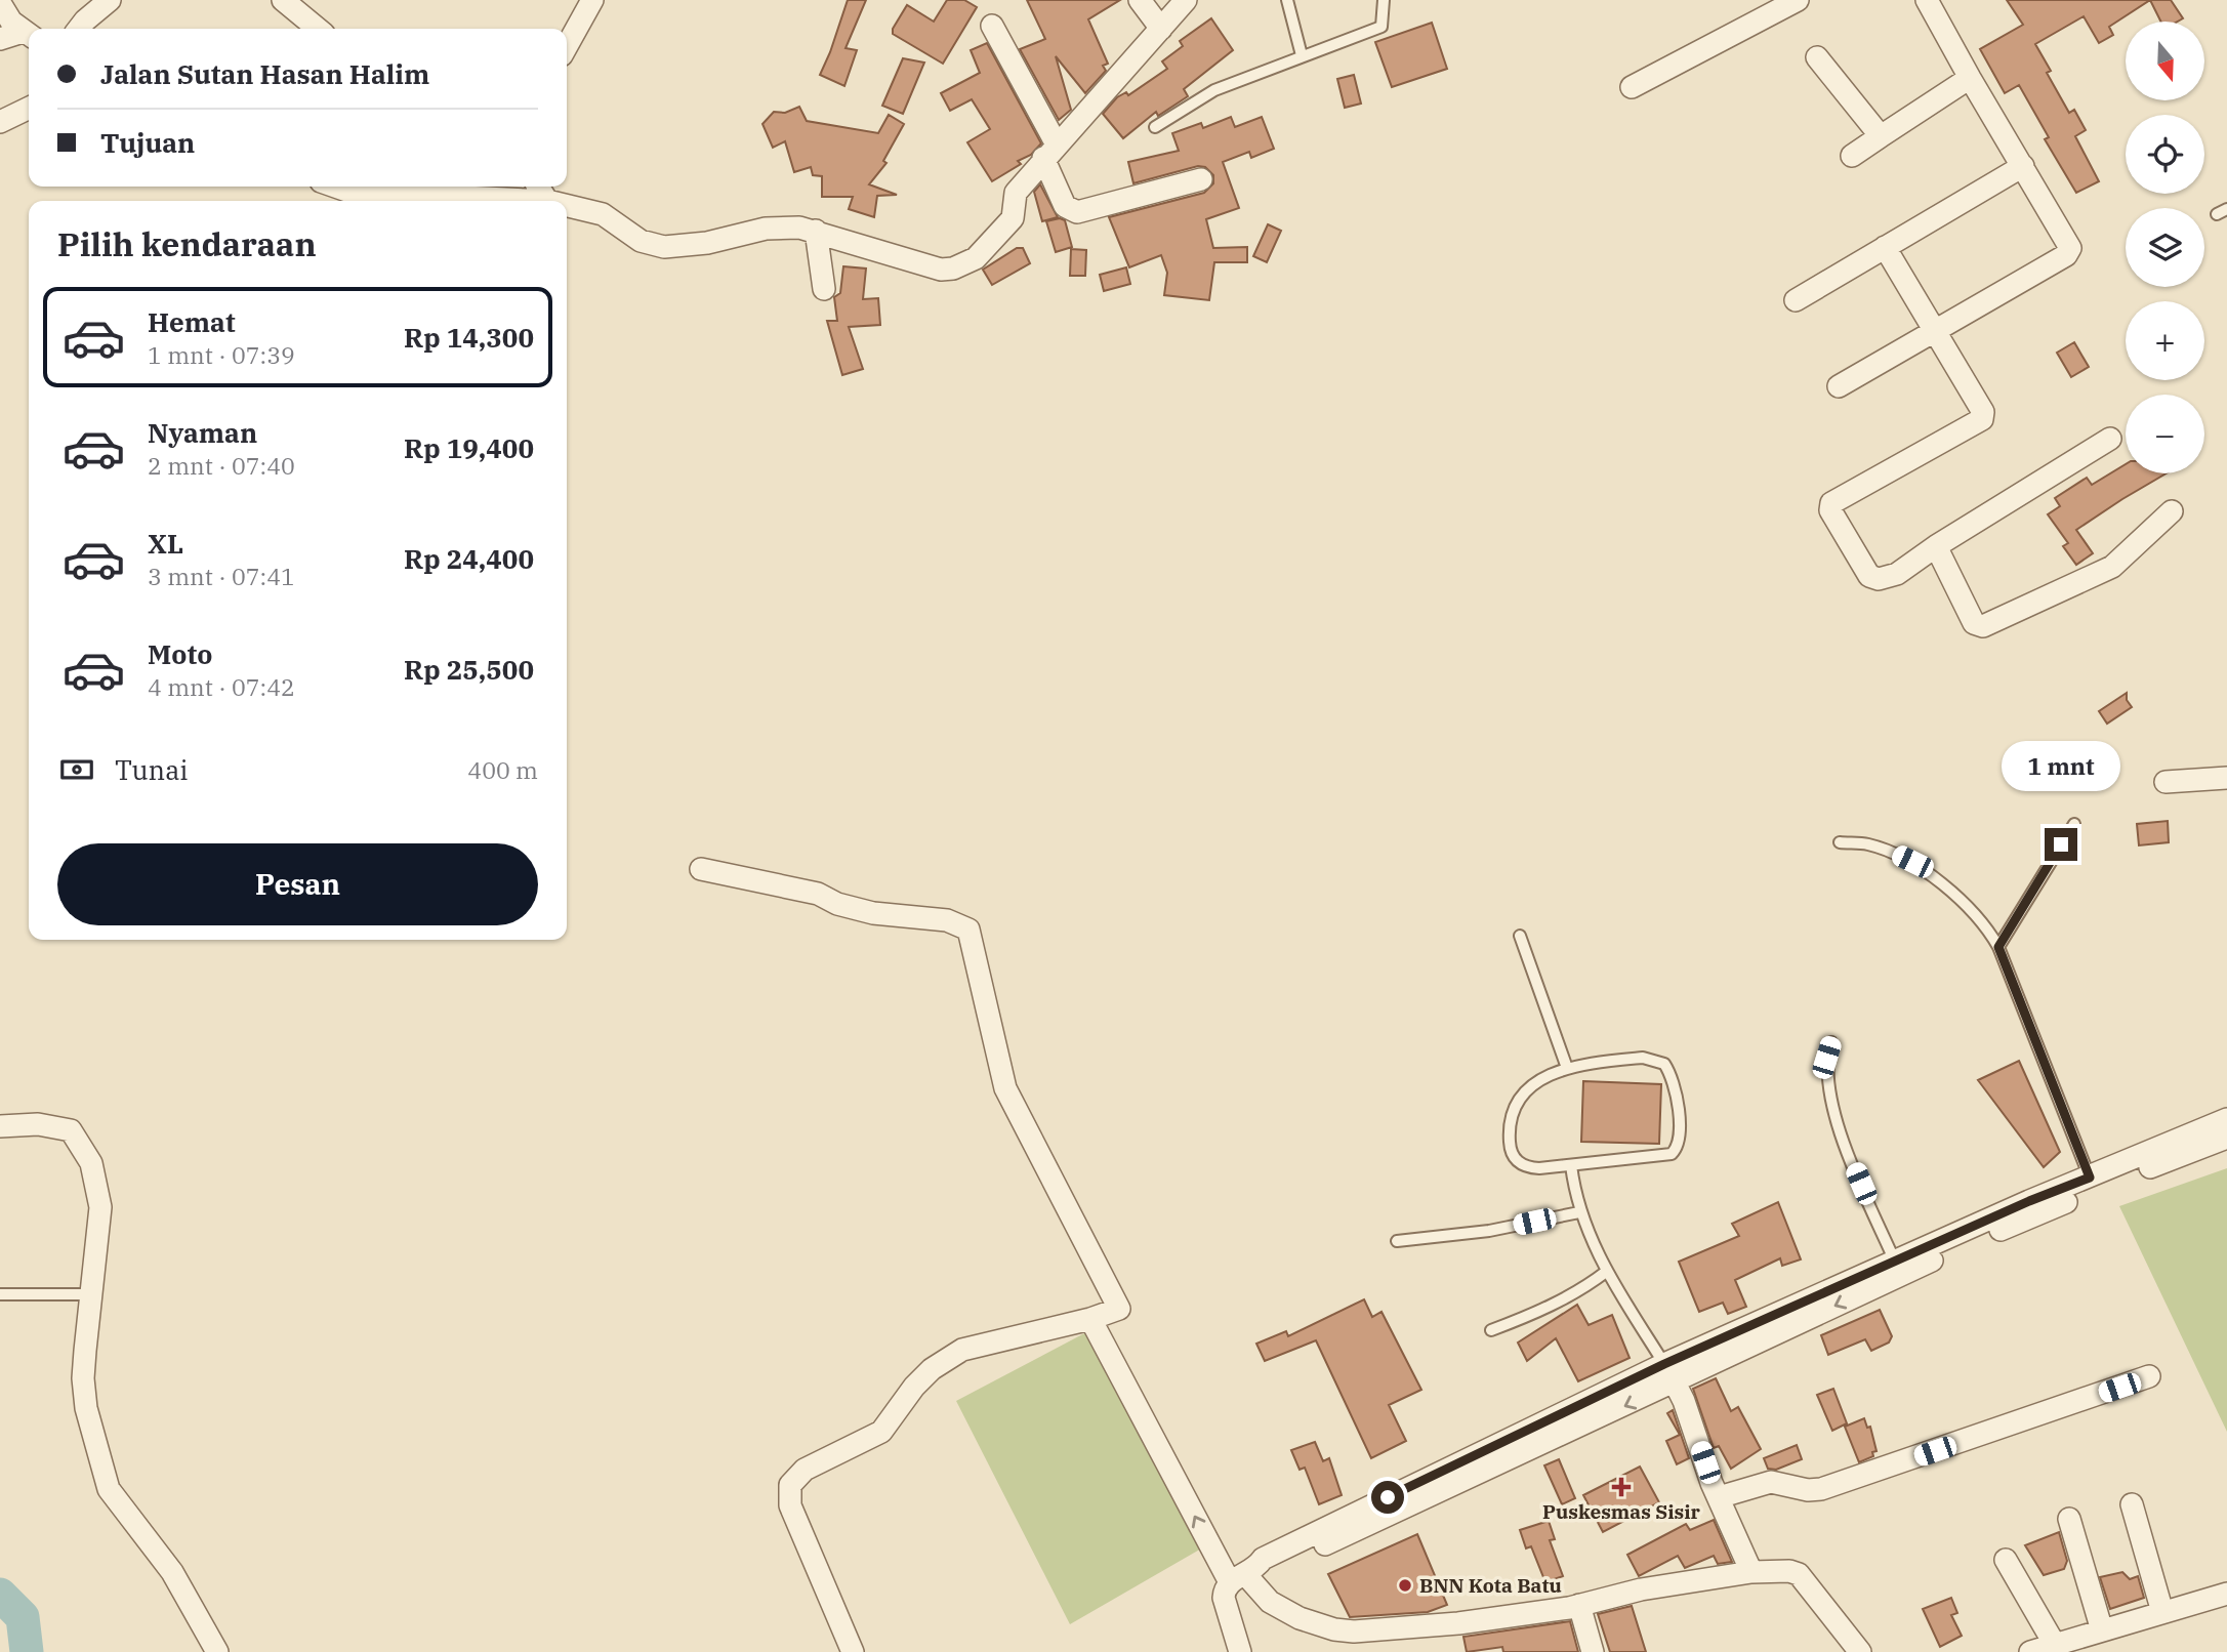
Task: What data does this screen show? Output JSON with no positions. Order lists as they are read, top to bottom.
{
  "places": {
    "health": ["Puskesmas Sisir"],
    "other": ["BNN Kota Batu"]
  },
  "north": "bottom",
  "page": {
    "map_buttons": ["+", "−"],
    "banner": ["Jalan Sutan Hasan Halim", "Tujuan"],
    "heading": "Pilih kendaraan",
    "list": [
      {
        "name": "Hemat",
        "note": "1 mnt · 07:39",
        "value": "Rp 14,300"
      },
      {
        "name": "Nyaman",
        "note": "2 mnt · 07:40",
        "value": "Rp 19,400"
      },
      {
        "name": "XL",
        "note": "3 mnt · 07:41",
        "value": "Rp 24,400"
      },
      {
        "name": "Moto",
        "note": "4 mnt · 07:42",
        "value": "Rp 25,500"
      }
    ],
    "pay": ["Tunai", "400 m"],
    "bubble": "1 mnt",
    "buttons": "Pesan"
  }
}
